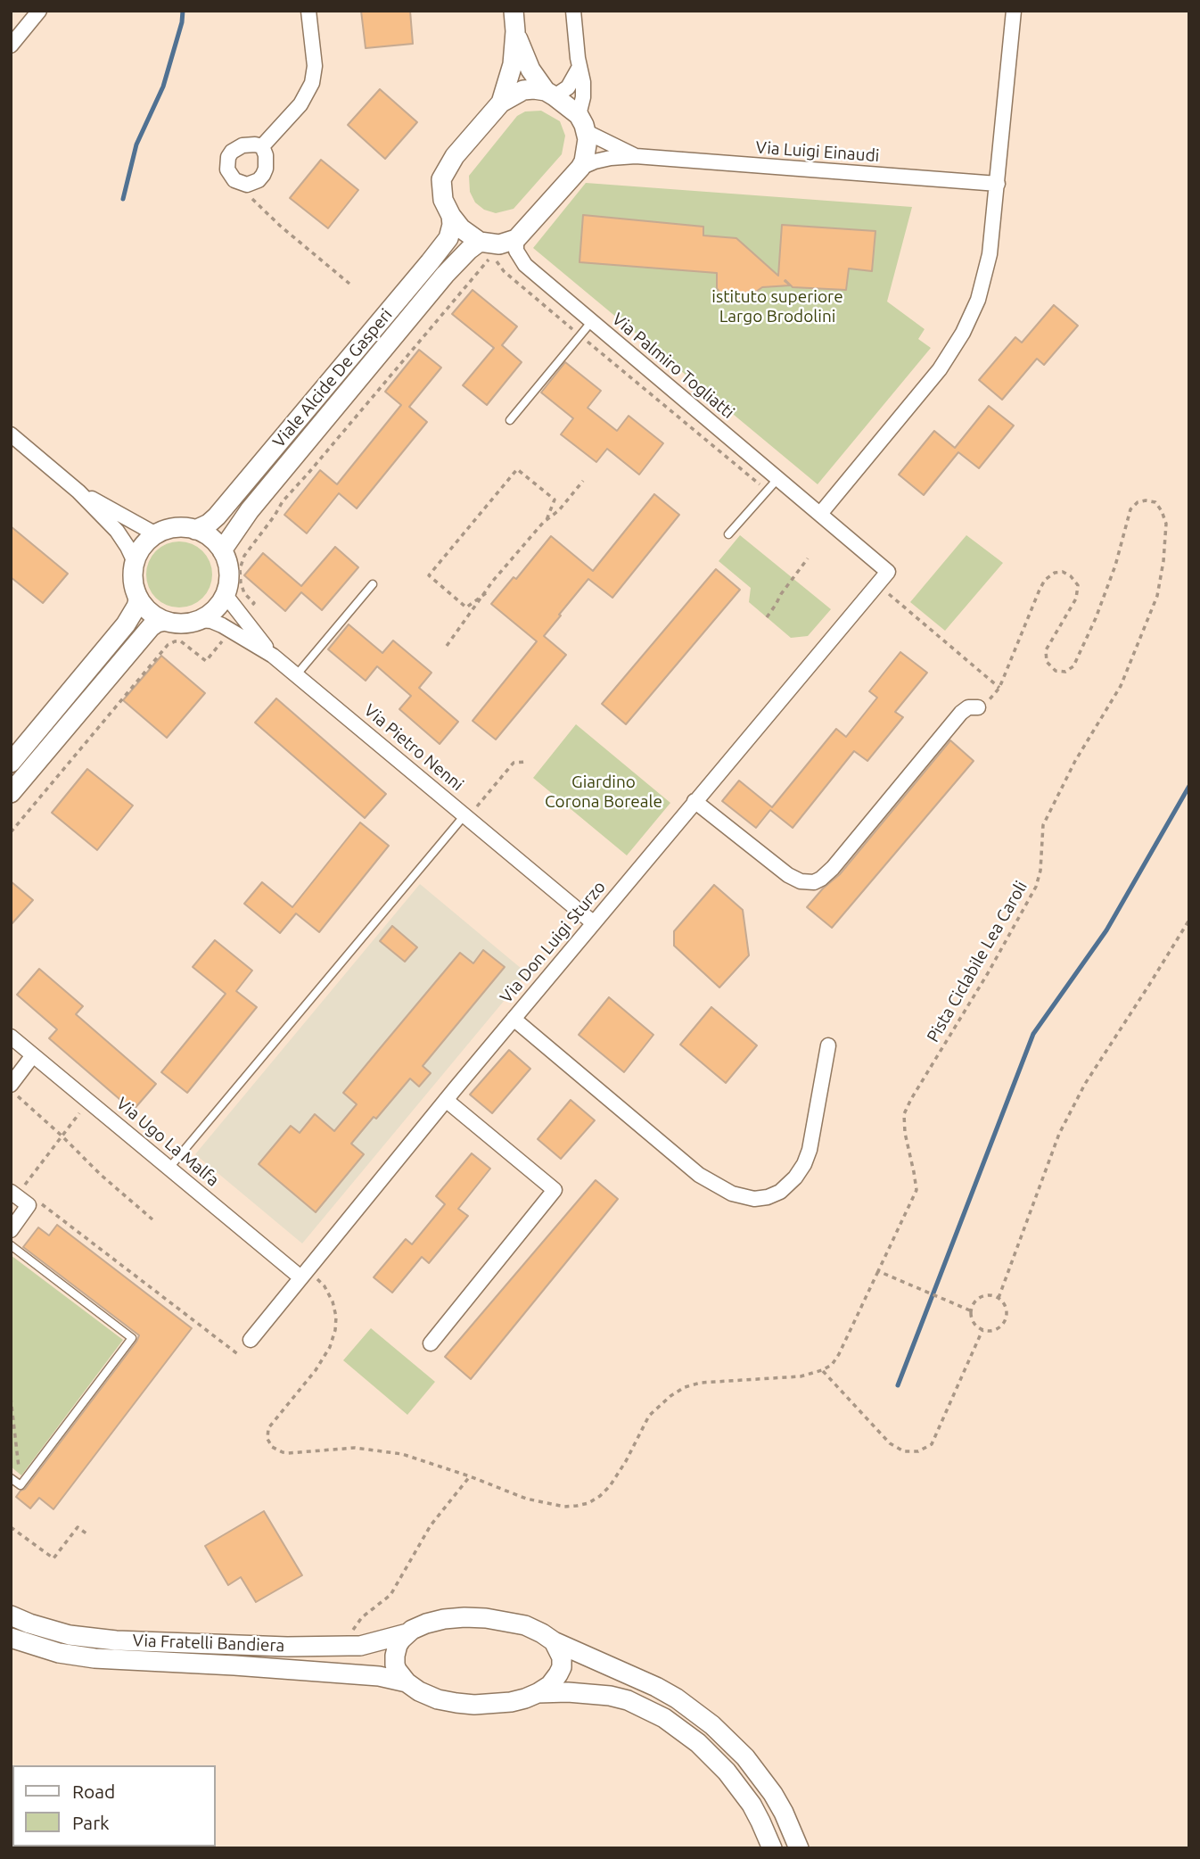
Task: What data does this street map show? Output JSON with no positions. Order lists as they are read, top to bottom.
{
  "streets": {
    "street": [
      "Via Luigi Einaudi",
      "Via Palmiro Togliatti",
      "Viale Alcide De Gasperi",
      "Via Pietro Nenni",
      "Via Don Luigi Sturzo",
      "Via Ugo La Malfa",
      "Via Fratelli Bandiera"
    ],
    "path": ["Pista Ciclabile Lea Caroli"]
  },
  "crossings": [
    ["Via Luigi Einaudi", "Via Palmiro Togliatti"],
    ["Via Luigi Einaudi", "Viale Alcide De Gasperi"],
    ["Via Palmiro Togliatti", "Viale Alcide De Gasperi"],
    ["Via Palmiro Togliatti", "Via Don Luigi Sturzo"],
    ["Viale Alcide De Gasperi", "Via Pietro Nenni"],
    ["Via Pietro Nenni", "Via Don Luigi Sturzo"],
    ["Via Don Luigi Sturzo", "Via Ugo La Malfa"]
  ],
  "parks": ["istituto superiore Largo Brodolini", "Giardino Corona Boreale"],
  "legend": ["Road", "Park"]
}
